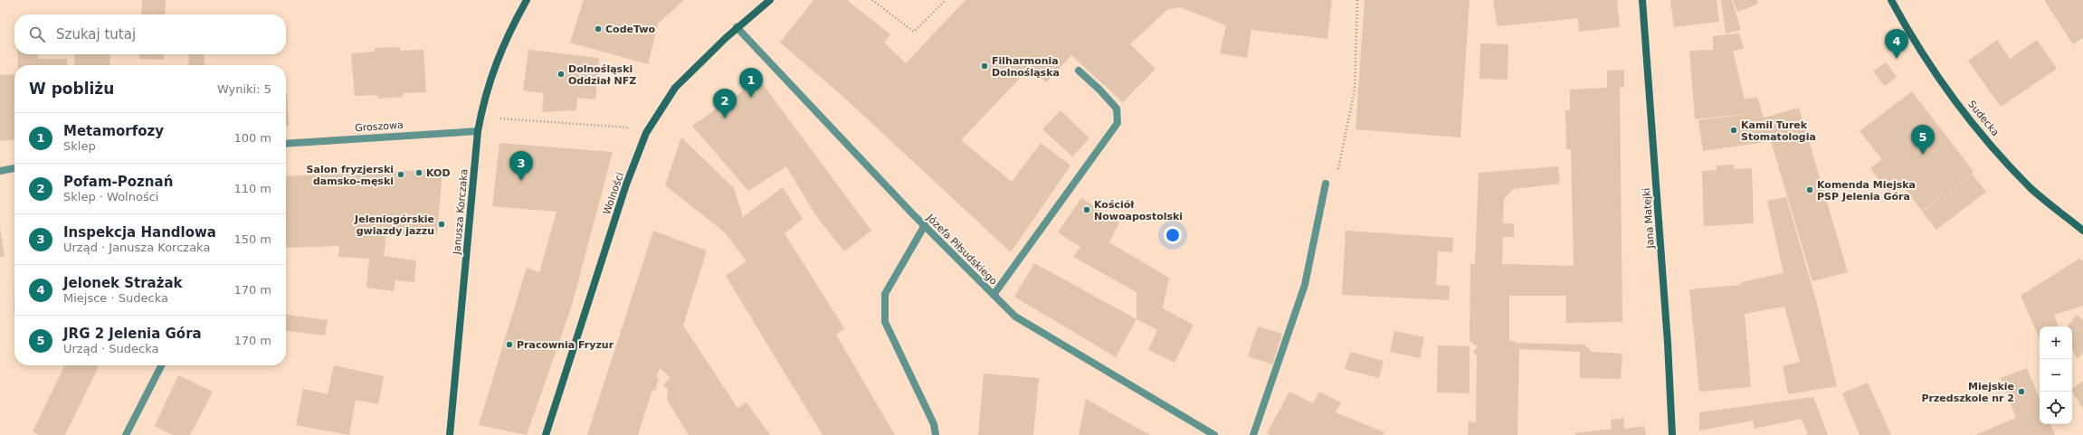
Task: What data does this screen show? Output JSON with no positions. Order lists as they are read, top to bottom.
{
  "streets": {
    "street": [
      "Sudecka",
      "Groszowa",
      "Wolności",
      "Janusza Korczaka",
      "Jana Matejki",
      "Józefa Piłsudskiego"
    ]
  },
  "crossings": [
    ["Groszowa", "Janusza Korczaka"],
    ["Wolności", "Józefa Piłsudskiego"]
  ],
  "places": [
    "CodeTwo",
    "Filharmonia Dolnośląska",
    "Dolnośląski Oddział NFZ",
    "Kamil Turek Stomatologia",
    "KOD",
    "Salon fryzjerski damsko-męski",
    "Komenda Miejska PSP Jelenia Góra",
    "Kościół Nowoapostolski",
    "Jeleniogórskie gwiazdy jazzu",
    "Pracownia Fryzur",
    "Miejskie Przedszkole nr 2"
  ],
  "page": {
    "search": "Szukaj tutaj",
    "pins": [
      "4",
      "1",
      "2",
      "5",
      "3"
    ],
    "heading": ["W pobliżu", "Wyniki: 5"],
    "list": [
      {
        "mark": "1",
        "name": "Metamorfozy",
        "note": "Sklep",
        "value": "100 m"
      },
      {
        "mark": "2",
        "name": "Pofam-Poznań",
        "note": "Sklep · Wolności",
        "value": "110 m"
      },
      {
        "mark": "3",
        "name": "Inspekcja Handlowa",
        "note": "Urząd · Janusza Korczaka",
        "value": "150 m"
      },
      {
        "mark": "4",
        "name": "Jelonek Strażak",
        "note": "Miejsce · Sudecka",
        "value": "170 m"
      },
      {
        "mark": "5",
        "name": "JRG 2 Jelenia Góra",
        "note": "Urząd · Sudecka",
        "value": "170 m"
      }
    ],
    "map_buttons": ["+", "−"]
  }
}
